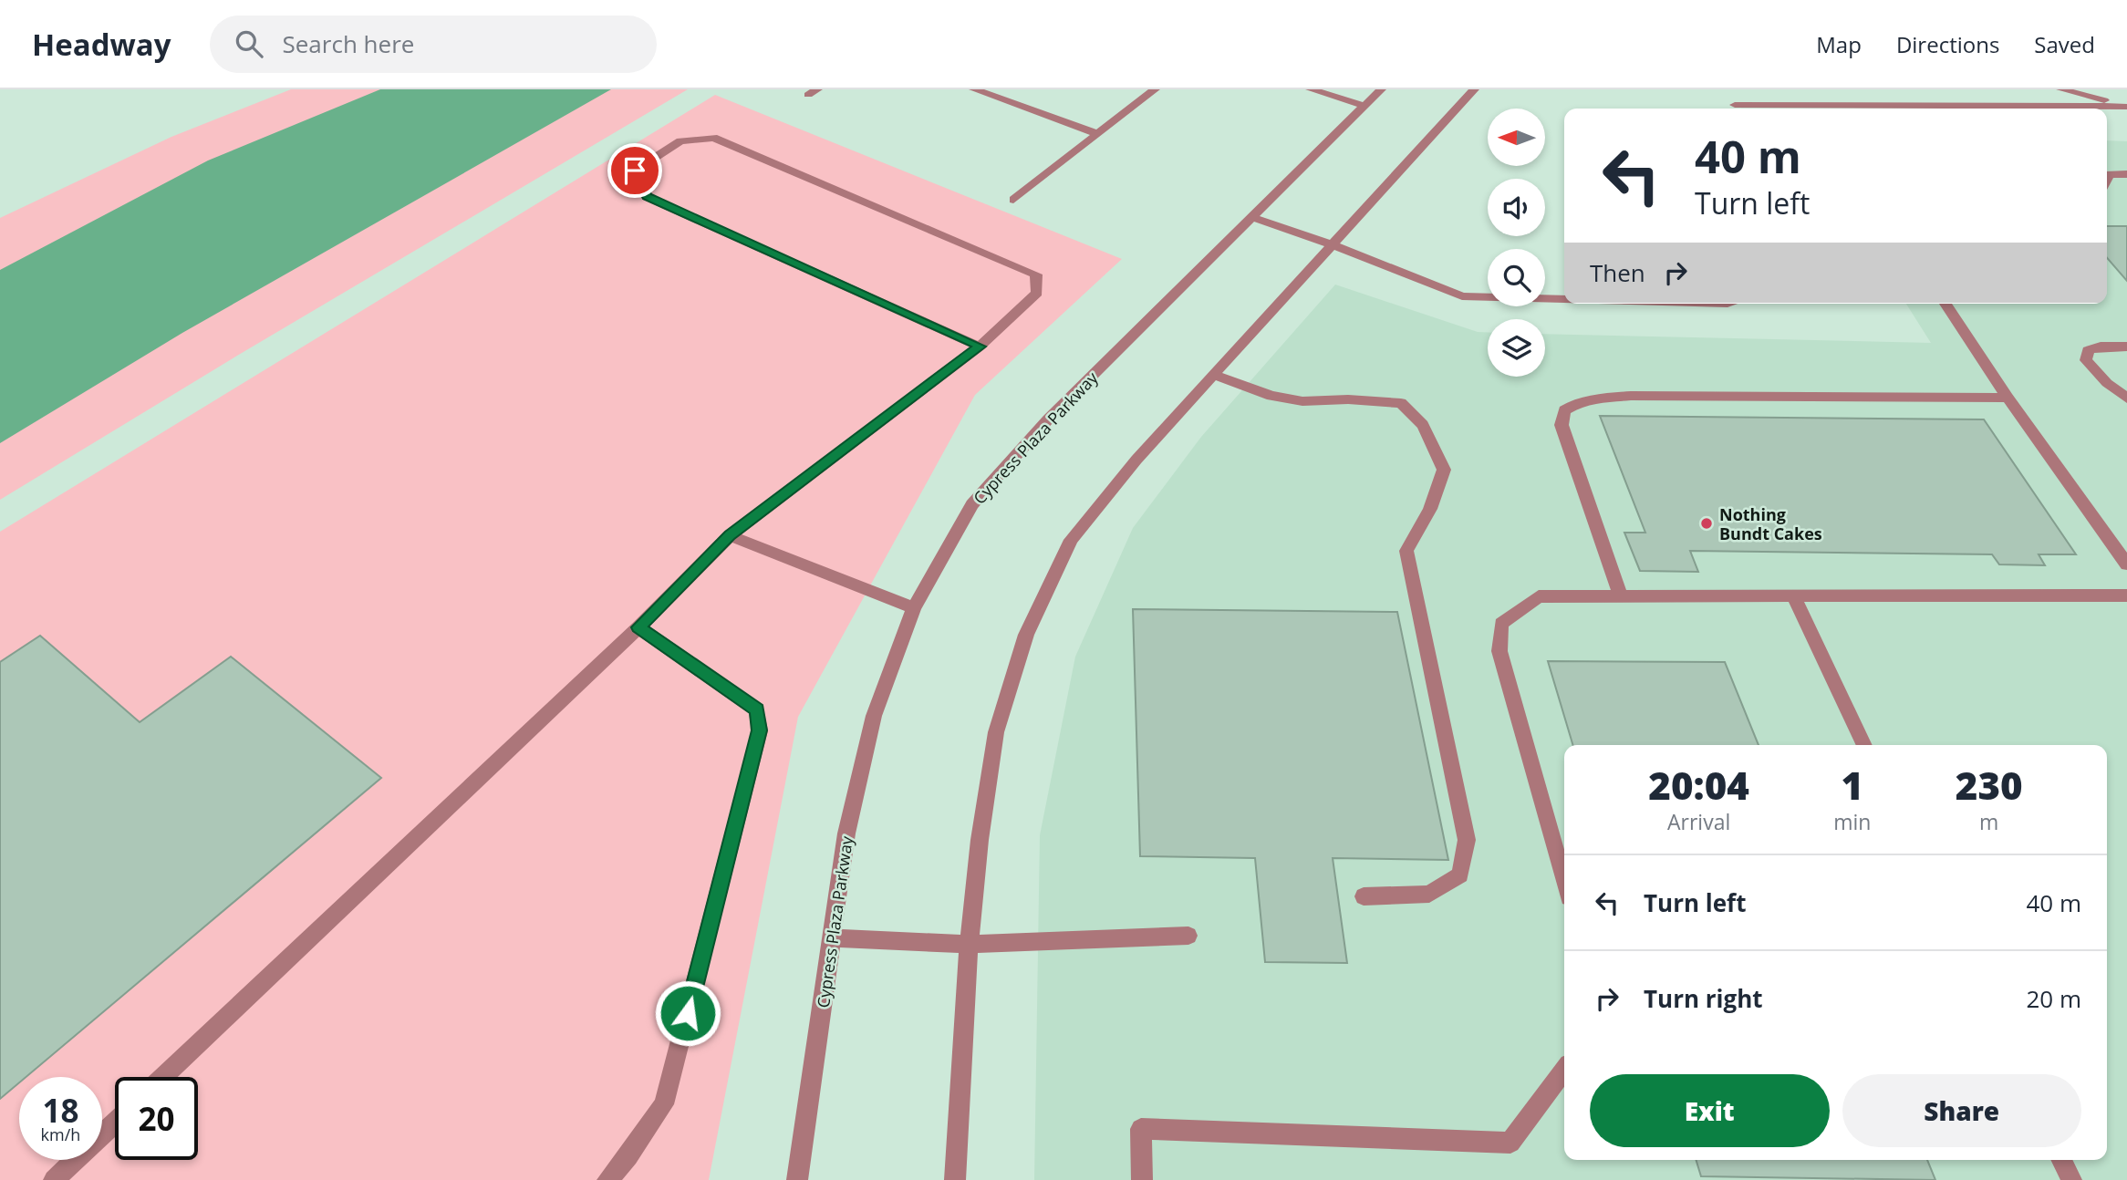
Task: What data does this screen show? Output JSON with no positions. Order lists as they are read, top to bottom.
{
  "streets": {
    "street": ["Cypress Plaza Parkway"]
  },
  "places": ["Nothing Bundt Cakes"],
  "north": "left",
  "page": {
    "header": "Headway",
    "search": "Search here",
    "nav": ["Map", "Directions", "Saved"],
    "turn": ["40 m", "Turn left"],
    "then": "Then",
    "eta": [
      "20:04",
      "Arrival",
      "1",
      "min",
      "230",
      "m"
    ],
    "list": [
      {
        "name": "Turn left",
        "value": "40 m"
      },
      {
        "name": "Turn right",
        "value": "20 m"
      }
    ],
    "buttons": ["Exit", "Share"],
    "speed": "18 km/h",
    "limit": "20"
  }
}
